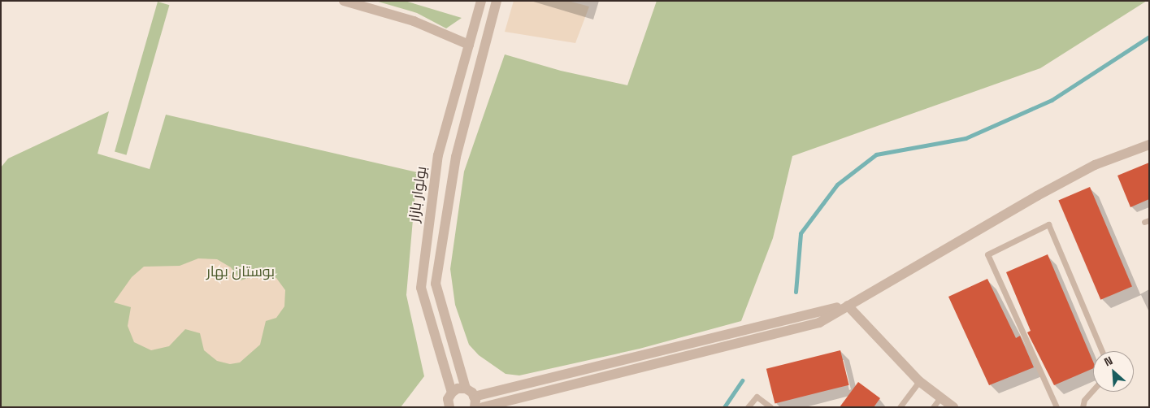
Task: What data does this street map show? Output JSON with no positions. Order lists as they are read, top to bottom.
{
  "streets": {
    "street": ["بولوار بازار"]
  },
  "parks": ["بوستان بهار"],
  "north": "top left"
}
